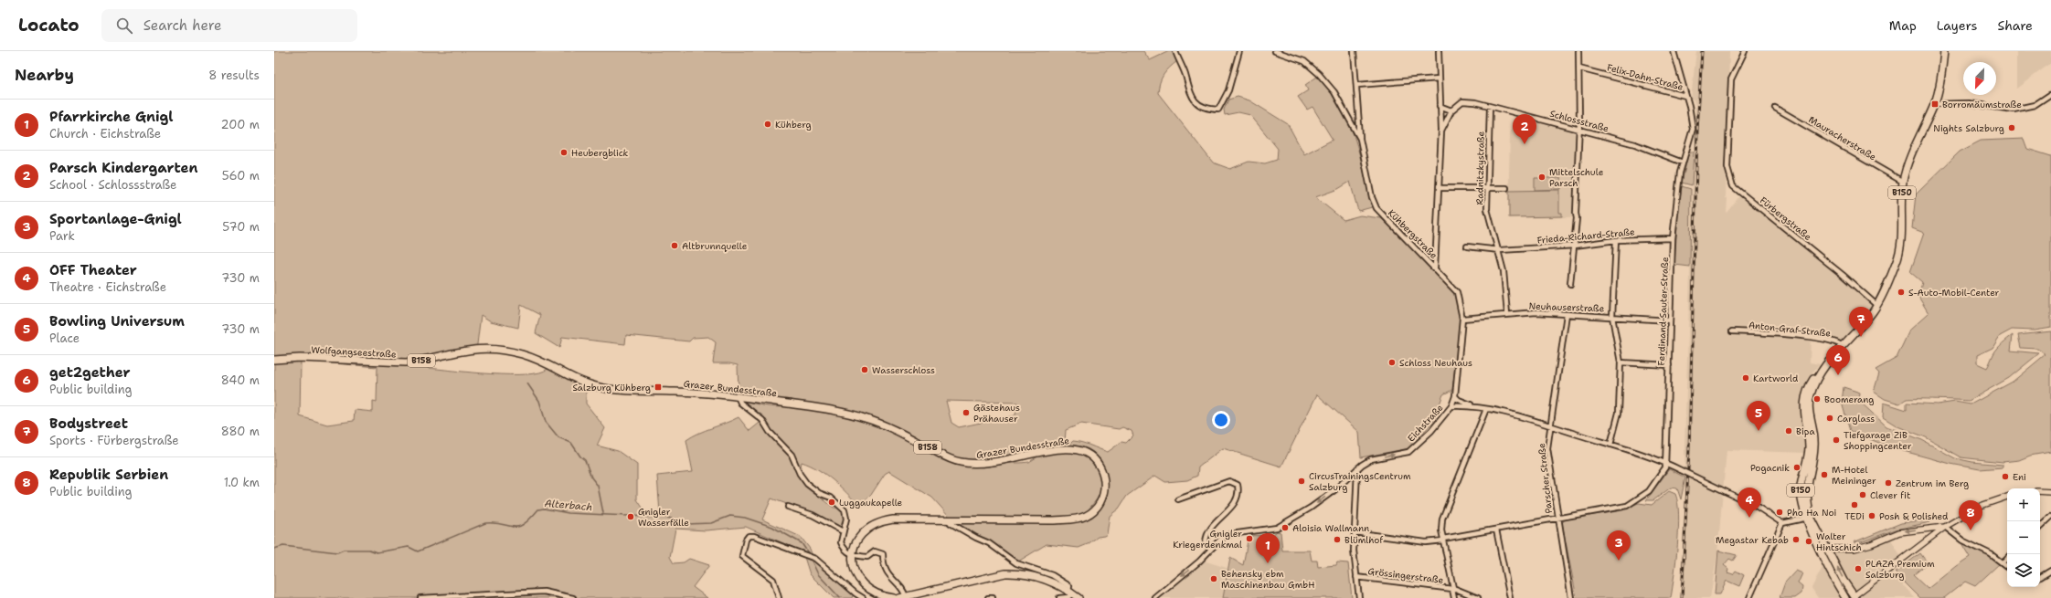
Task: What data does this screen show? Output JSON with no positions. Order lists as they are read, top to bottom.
{
  "streets": {
    "main road": [
      "B150",
      "Wolfgangseestraße",
      "B158",
      "Grazer Bundesstraße"
    ],
    "street": [
      "Felix-Dahn-Straße",
      "Schlossstraße",
      "Mauracherstraße",
      "Radnitzkystraße",
      "Fürbergstraße",
      "Kühbergstraße",
      "Frieda-Richard-Straße",
      "Neuhauserstraße",
      "Ferdinand-Sauter-Straße",
      "Anton-Graf-Straße",
      "Eichstraße",
      "Parscher Straße",
      "Grössingerstraße"
    ]
  },
  "crossings": [
    ["Felix-Dahn-Straße", "Ferdinand-Sauter-Straße"],
    ["Schlossstraße", "Radnitzkystraße"],
    ["Schlossstraße", "Ferdinand-Sauter-Straße"],
    ["Mauracherstraße", "B150"],
    ["Radnitzkystraße", "Frieda-Richard-Straße"],
    ["Radnitzkystraße", "Neuhauserstraße"],
    ["B150", "Fürbergstraße"],
    ["B150", "Anton-Graf-Straße"],
    ["Kühbergstraße", "Neuhauserstraße"],
    ["Kühbergstraße", "Eichstraße"],
    ["Frieda-Richard-Straße", "Ferdinand-Sauter-Straße"],
    ["Neuhauserstraße", "Ferdinand-Sauter-Straße"],
    ["Neuhauserstraße", "Parscher Straße"],
    ["Ferdinand-Sauter-Straße", "Eichstraße"],
    ["Wolfgangseestraße", "Grazer Bundesstraße"],
    ["Eichstraße", "Parscher Straße"]
  ],
  "water": ["Alterbach"],
  "places": {
    "transit": ["Borromäumstraße", "Salzburg Kühberg"],
    "other": [
      "Kühberg",
      "Nights Salzburg",
      "Heubergblick",
      "Mittelschule Parsch",
      "Altbrunnquelle",
      "S-Auto-Mobil-Center",
      "Schloss Neuhaus",
      "Wasserschloss",
      "Kartworld",
      "Boomerang",
      "Gästehaus Prähauser",
      "Carglass",
      "Bipa",
      "Tiefgarage ZiB Shoppingcenter",
      "Pogacnik",
      "M-Hotel Meininger",
      "Eni",
      "CircusTrainingsCentrum Salzburg",
      "Zentrum im Berg",
      "Clever fit",
      "Luggaukapelle",
      "TEDi",
      "Pho Ha Noi",
      "Posh & Polished",
      "Gnigler Wasserfälle",
      "Aloisia Wallmann",
      "Gnigler Kriegerdenkmal",
      "Blümlhof",
      "Megastar Kebab",
      "Walter Hintschich",
      "PLAZA Premium Salzburg",
      "Behensky ebm Maschinenbau GmbH"
    ]
  },
  "north": "bottom left",
  "page": {
    "header": "Locato",
    "search": "Search here",
    "nav": ["Map", "Layers", "Share"],
    "heading": ["Nearby", "8 results"],
    "list": [
      {
        "mark": "1",
        "name": "Pfarrkirche Gnigl",
        "note": "Church · Eichstraße",
        "value": "200 m"
      },
      {
        "mark": "2",
        "name": "Parsch Kindergarten",
        "note": "School · Schlossstraße",
        "value": "560 m"
      },
      {
        "mark": "3",
        "name": "Sportanlage-Gnigl",
        "note": "Park",
        "value": "570 m"
      },
      {
        "mark": "4",
        "name": "OFF Theater",
        "note": "Theatre · Eichstraße",
        "value": "730 m"
      },
      {
        "mark": "5",
        "name": "Bowling Universum",
        "note": "Place",
        "value": "730 m"
      },
      {
        "mark": "6",
        "name": "get2gether",
        "note": "Public building",
        "value": "840 m"
      },
      {
        "mark": "7",
        "name": "Bodystreet",
        "note": "Sports · Fürbergstraße",
        "value": "880 m"
      },
      {
        "mark": "8",
        "name": "Republik Serbien",
        "note": "Public building",
        "value": "1.0 km"
      }
    ],
    "pins": [
      "2",
      "7",
      "6",
      "5",
      "4",
      "8",
      "3",
      "1"
    ],
    "map_buttons": ["+", "−"]
  }
}
